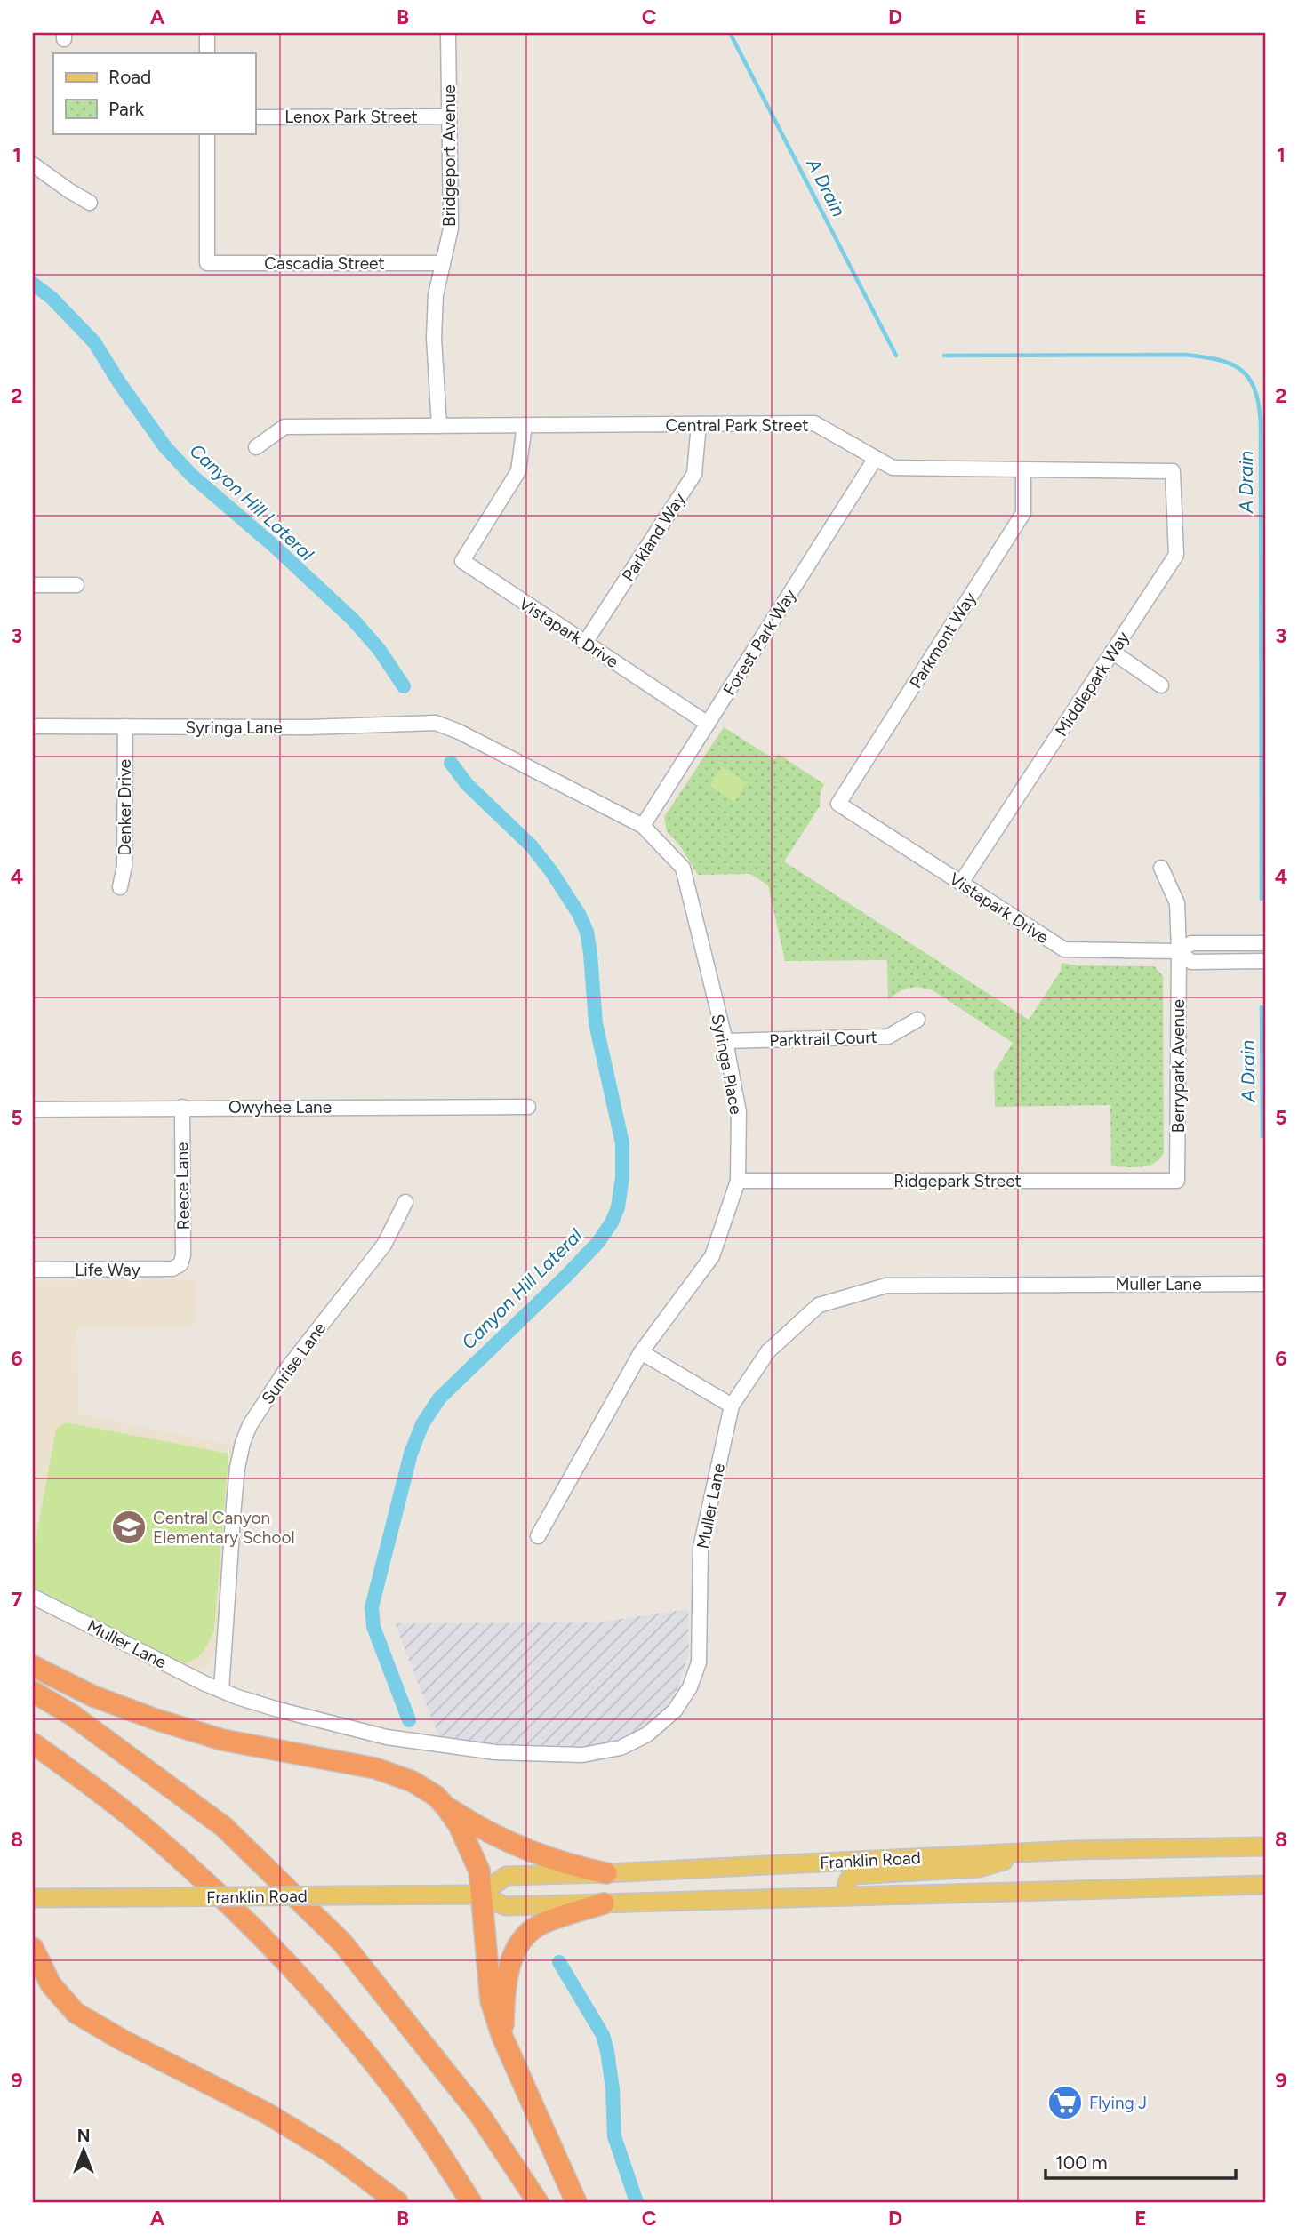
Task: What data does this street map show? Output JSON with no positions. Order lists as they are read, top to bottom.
{
  "streets": {
    "main road": ["Franklin Road"],
    "street": [
      "Lenox Park Street",
      "Bridgeport Avenue",
      "Cascadia Street",
      "Central Park Street",
      "Parkland Way",
      "Vistapark Drive",
      "Parkmont Way",
      "Forest Park Way",
      "Middlepark Way",
      "Syringa Lane",
      "Denker Drive",
      "Parktrail Court",
      "Syringa Place",
      "Berrypark Avenue",
      "Owyhee Lane",
      "Ridgepark Street",
      "Reece Lane",
      "Life Way",
      "Muller Lane",
      "Sunrise Lane"
    ]
  },
  "crossings": [
    ["Lenox Park Street", "Bridgeport Avenue"],
    ["Bridgeport Avenue", "Cascadia Street"],
    ["Bridgeport Avenue", "Central Park Street"],
    ["Central Park Street", "Parkland Way"],
    ["Central Park Street", "Vistapark Drive"],
    ["Central Park Street", "Parkmont Way"],
    ["Central Park Street", "Forest Park Way"],
    ["Central Park Street", "Middlepark Way"],
    ["Parkland Way", "Vistapark Drive"],
    ["Vistapark Drive", "Parkmont Way"],
    ["Vistapark Drive", "Forest Park Way"],
    ["Vistapark Drive", "Middlepark Way"],
    ["Vistapark Drive", "Berrypark Avenue"],
    ["Forest Park Way", "Syringa Place"],
    ["Syringa Lane", "Denker Drive"],
    ["Syringa Lane", "Syringa Place"],
    ["Parktrail Court", "Syringa Place"],
    ["Syringa Place", "Ridgepark Street"],
    ["Berrypark Avenue", "Ridgepark Street"],
    ["Owyhee Lane", "Reece Lane"],
    ["Reece Lane", "Life Way"],
    ["Muller Lane", "Sunrise Lane"]
  ],
  "water": ["A Drain", "Canyon Hill Lateral"],
  "places": {
    "school or university": ["Central Canyon Elementary School"],
    "supermarket": ["Flying J"]
  },
  "legend": ["Road", "Park"],
  "scale_bar": "100 m",
  "north": "top",
  "grid": {
    "columns": [
      "A",
      "B",
      "C",
      "D",
      "E"
    ],
    "rows": [
      "1",
      "2",
      "3",
      "4",
      "5",
      "6",
      "7",
      "8",
      "9"
    ]
  }
}
